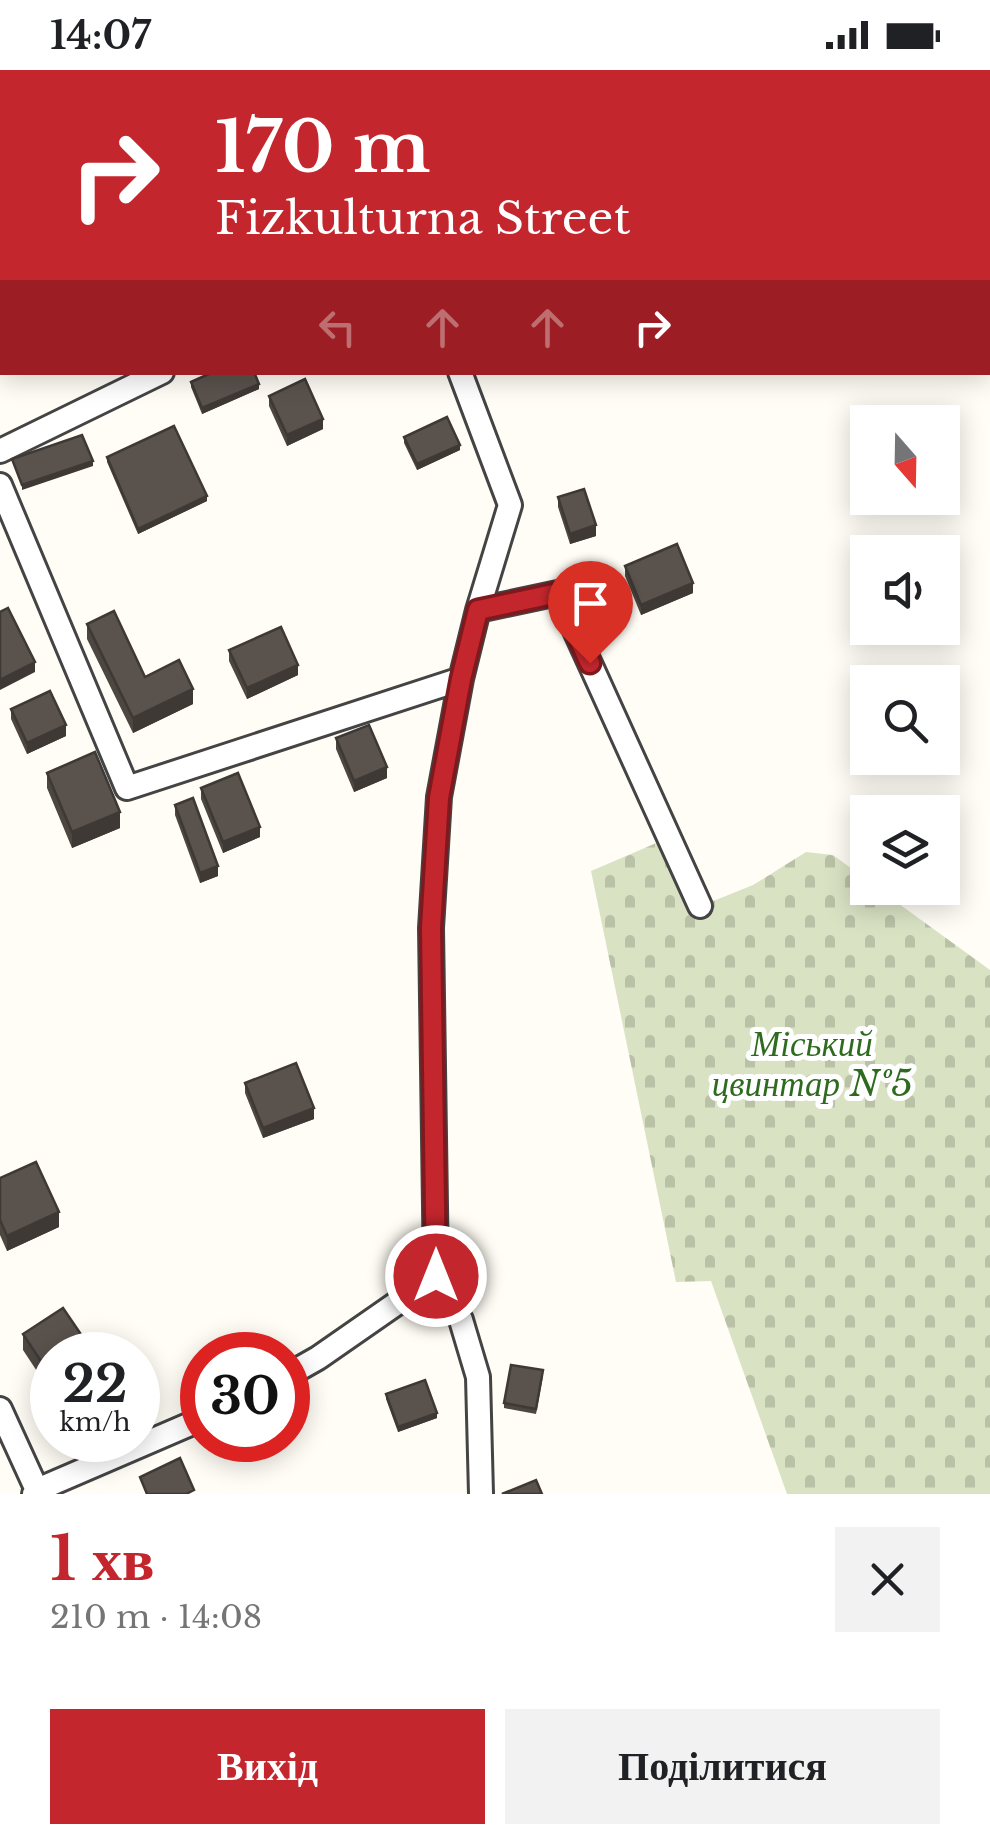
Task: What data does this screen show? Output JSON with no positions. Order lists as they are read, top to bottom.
{
  "parks": ["Міський цвинтар №5"],
  "north": "bottom",
  "page": {
    "status": "14:07",
    "turn": ["170 m", "Fizkulturna Street"],
    "speed": "22 km/h",
    "limit": "30",
    "heading": ["1 хв", "210 m · 14:08"],
    "buttons": ["Вихід", "Поділитися"]
  }
}
